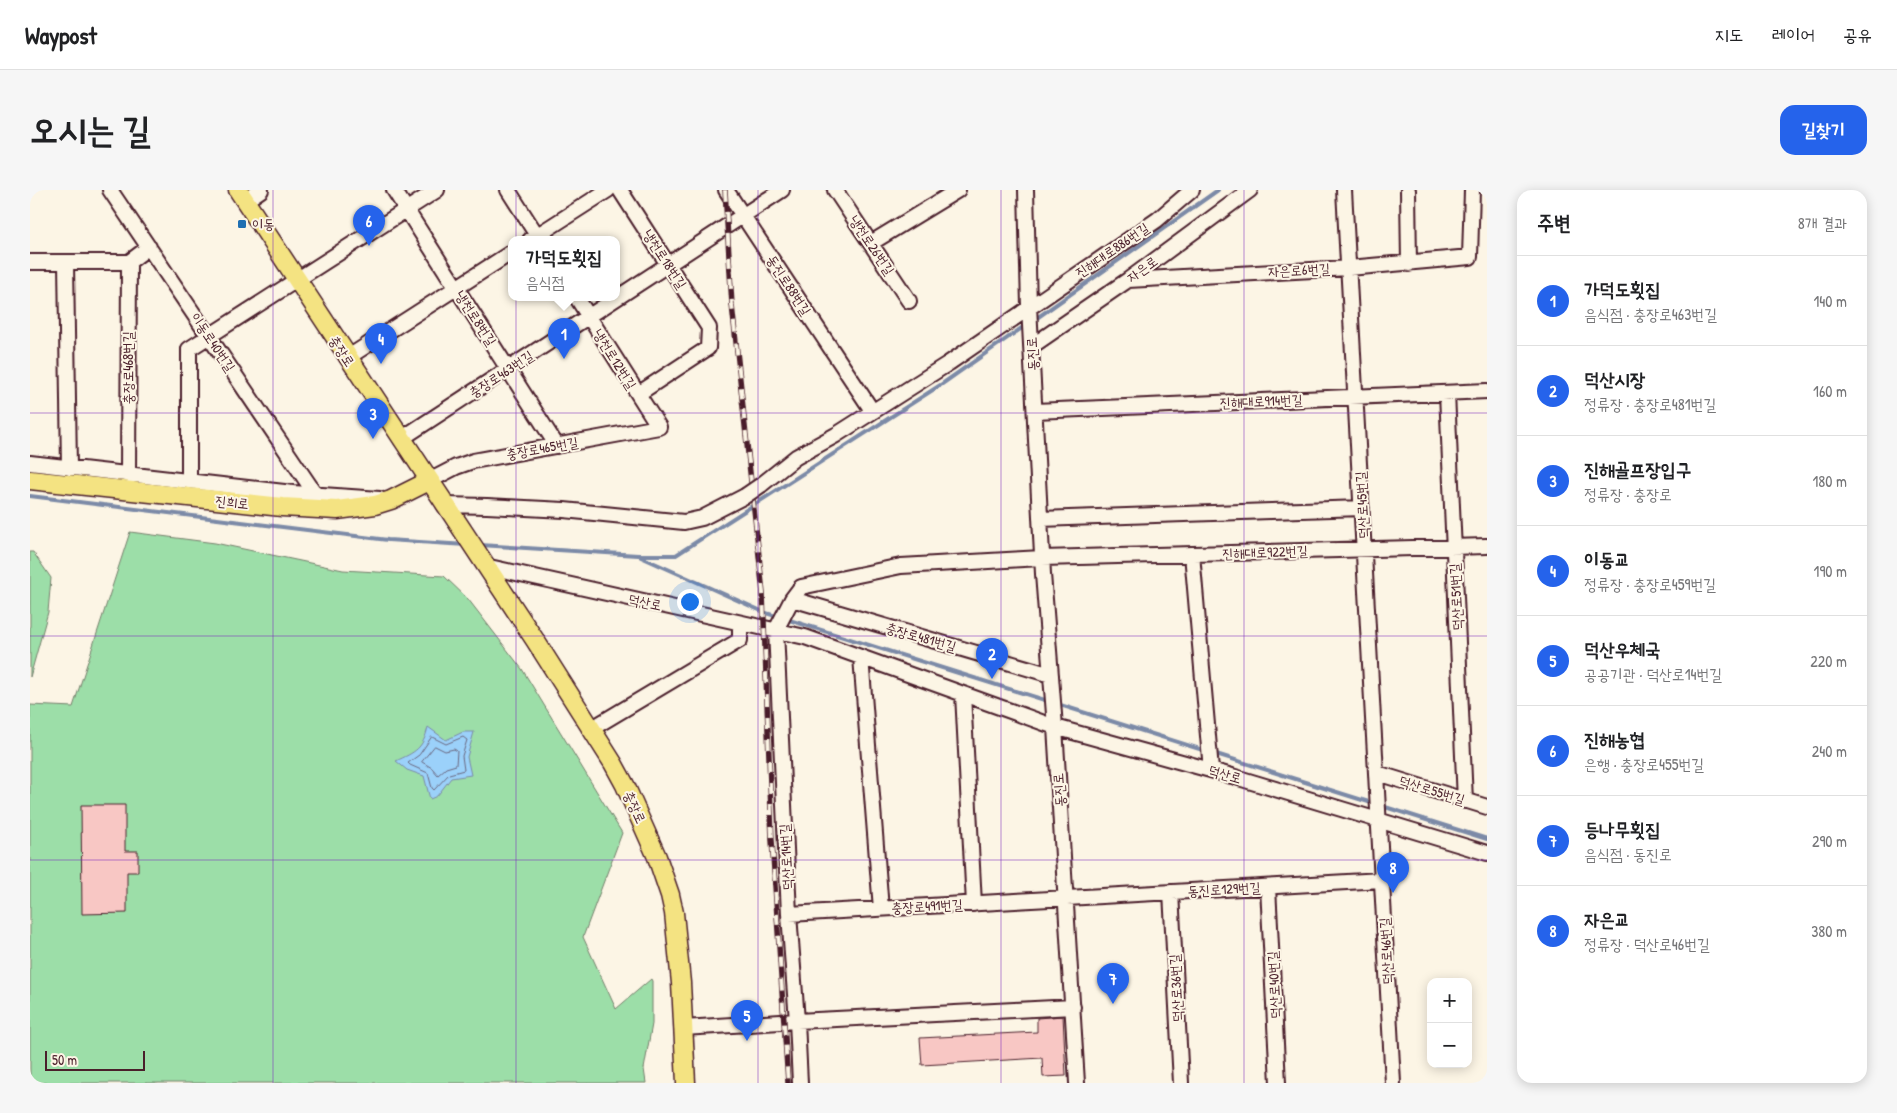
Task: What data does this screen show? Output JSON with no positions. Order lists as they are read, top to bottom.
{
  "streets": {
    "main road": ["충장로", "진희로"],
    "street": [
      "냉천로26번길",
      "진해대로886번길",
      "냉천로18번길",
      "자은로",
      "자은로6번길",
      "동진로88번길",
      "냉천로8번길",
      "이동로40번길",
      "동진로",
      "냉천로12번길",
      "충장로468번길",
      "충장로463번길",
      "진해대로914번길",
      "충장로465번길",
      "덕산로45번길",
      "진해대로922번길",
      "덕산로51번길",
      "덕산로",
      "충장로481번길",
      "덕산로55번길",
      "덕산로14번길",
      "동진로129번길",
      "충장로491번길",
      "덕산로46번길",
      "덕산로40번길",
      "덕산로36번길"
    ]
  },
  "crossings": [
    ["진해대로886번길", "충장로"],
    ["진해대로886번길", "동진로"],
    ["냉천로18번길", "냉천로12번길"],
    ["냉천로18번길", "충장로463번길"],
    ["자은로", "자은로6번길"],
    ["자은로", "동진로"],
    ["자은로6번길", "덕산로45번길"],
    ["동진로88번길", "충장로463번길"],
    ["냉천로8번길", "충장로463번길"],
    ["냉천로8번길", "충장로465번길"],
    ["충장로", "충장로463번길"],
    ["충장로", "충장로465번길"],
    ["충장로", "진희로"],
    ["충장로", "덕산로"],
    ["동진로", "진해대로914번길"],
    ["동진로", "진해대로922번길"],
    ["동진로", "덕산로"],
    ["동진로", "충장로481번길"],
    ["동진로", "동진로129번길"],
    ["동진로", "충장로491번길"],
    ["냉천로12번길", "충장로463번길"],
    ["냉천로12번길", "충장로465번길"],
    ["진해대로914번길", "덕산로45번길"],
    ["진해대로914번길", "덕산로51번길"],
    ["충장로465번길", "진희로"],
    ["덕산로45번길", "진해대로922번길"],
    ["덕산로45번길", "덕산로"],
    ["덕산로45번길", "덕산로55번길"],
    ["덕산로45번길", "덕산로46번길"],
    ["진해대로922번길", "덕산로51번길"],
    ["덕산로51번길", "덕산로55번길"],
    ["덕산로", "덕산로14번길"],
    ["덕산로", "덕산로46번길"],
    ["덕산로14번길", "충장로491번길"],
    ["동진로129번길", "충장로491번길"],
    ["동진로129번길", "덕산로46번길"],
    ["동진로129번길", "덕산로40번길"],
    ["동진로129번길", "덕산로36번길"]
  ],
  "places": {
    "transit": ["이동"]
  },
  "scale_bar": "50 m",
  "page": {
    "header": "Waypost",
    "nav": ["지도", "레이어", "공유"],
    "buttons": "길찾기",
    "title": "오시는 길",
    "heading": ["주변", "8개 결과"],
    "pins": [
      "6",
      "1",
      "4",
      "3",
      "2",
      "8",
      "7",
      "5"
    ],
    "popup": ["가덕도횟집", "음식점"],
    "list": [
      {
        "mark": "1",
        "name": "가덕도횟집",
        "note": "음식점 · 충장로463번길",
        "value": "140 m"
      },
      {
        "mark": "2",
        "name": "덕산시장",
        "note": "정류장 · 충장로481번길",
        "value": "160 m"
      },
      {
        "mark": "3",
        "name": "진해골프장입구",
        "note": "정류장 · 충장로",
        "value": "180 m"
      },
      {
        "mark": "4",
        "name": "이동교",
        "note": "정류장 · 충장로459번길",
        "value": "190 m"
      },
      {
        "mark": "5",
        "name": "덕산우체국",
        "note": "공공기관 · 덕산로14번길",
        "value": "220 m"
      },
      {
        "mark": "6",
        "name": "진해농협",
        "note": "은행 · 충장로455번길",
        "value": "240 m"
      },
      {
        "mark": "7",
        "name": "등나무횟집",
        "note": "음식점 · 동진로",
        "value": "290 m"
      },
      {
        "mark": "8",
        "name": "자은교",
        "note": "정류장 · 덕산로46번길",
        "value": "380 m"
      }
    ],
    "map_buttons": ["+", "−"],
    "scale": "50 m"
  }
}
